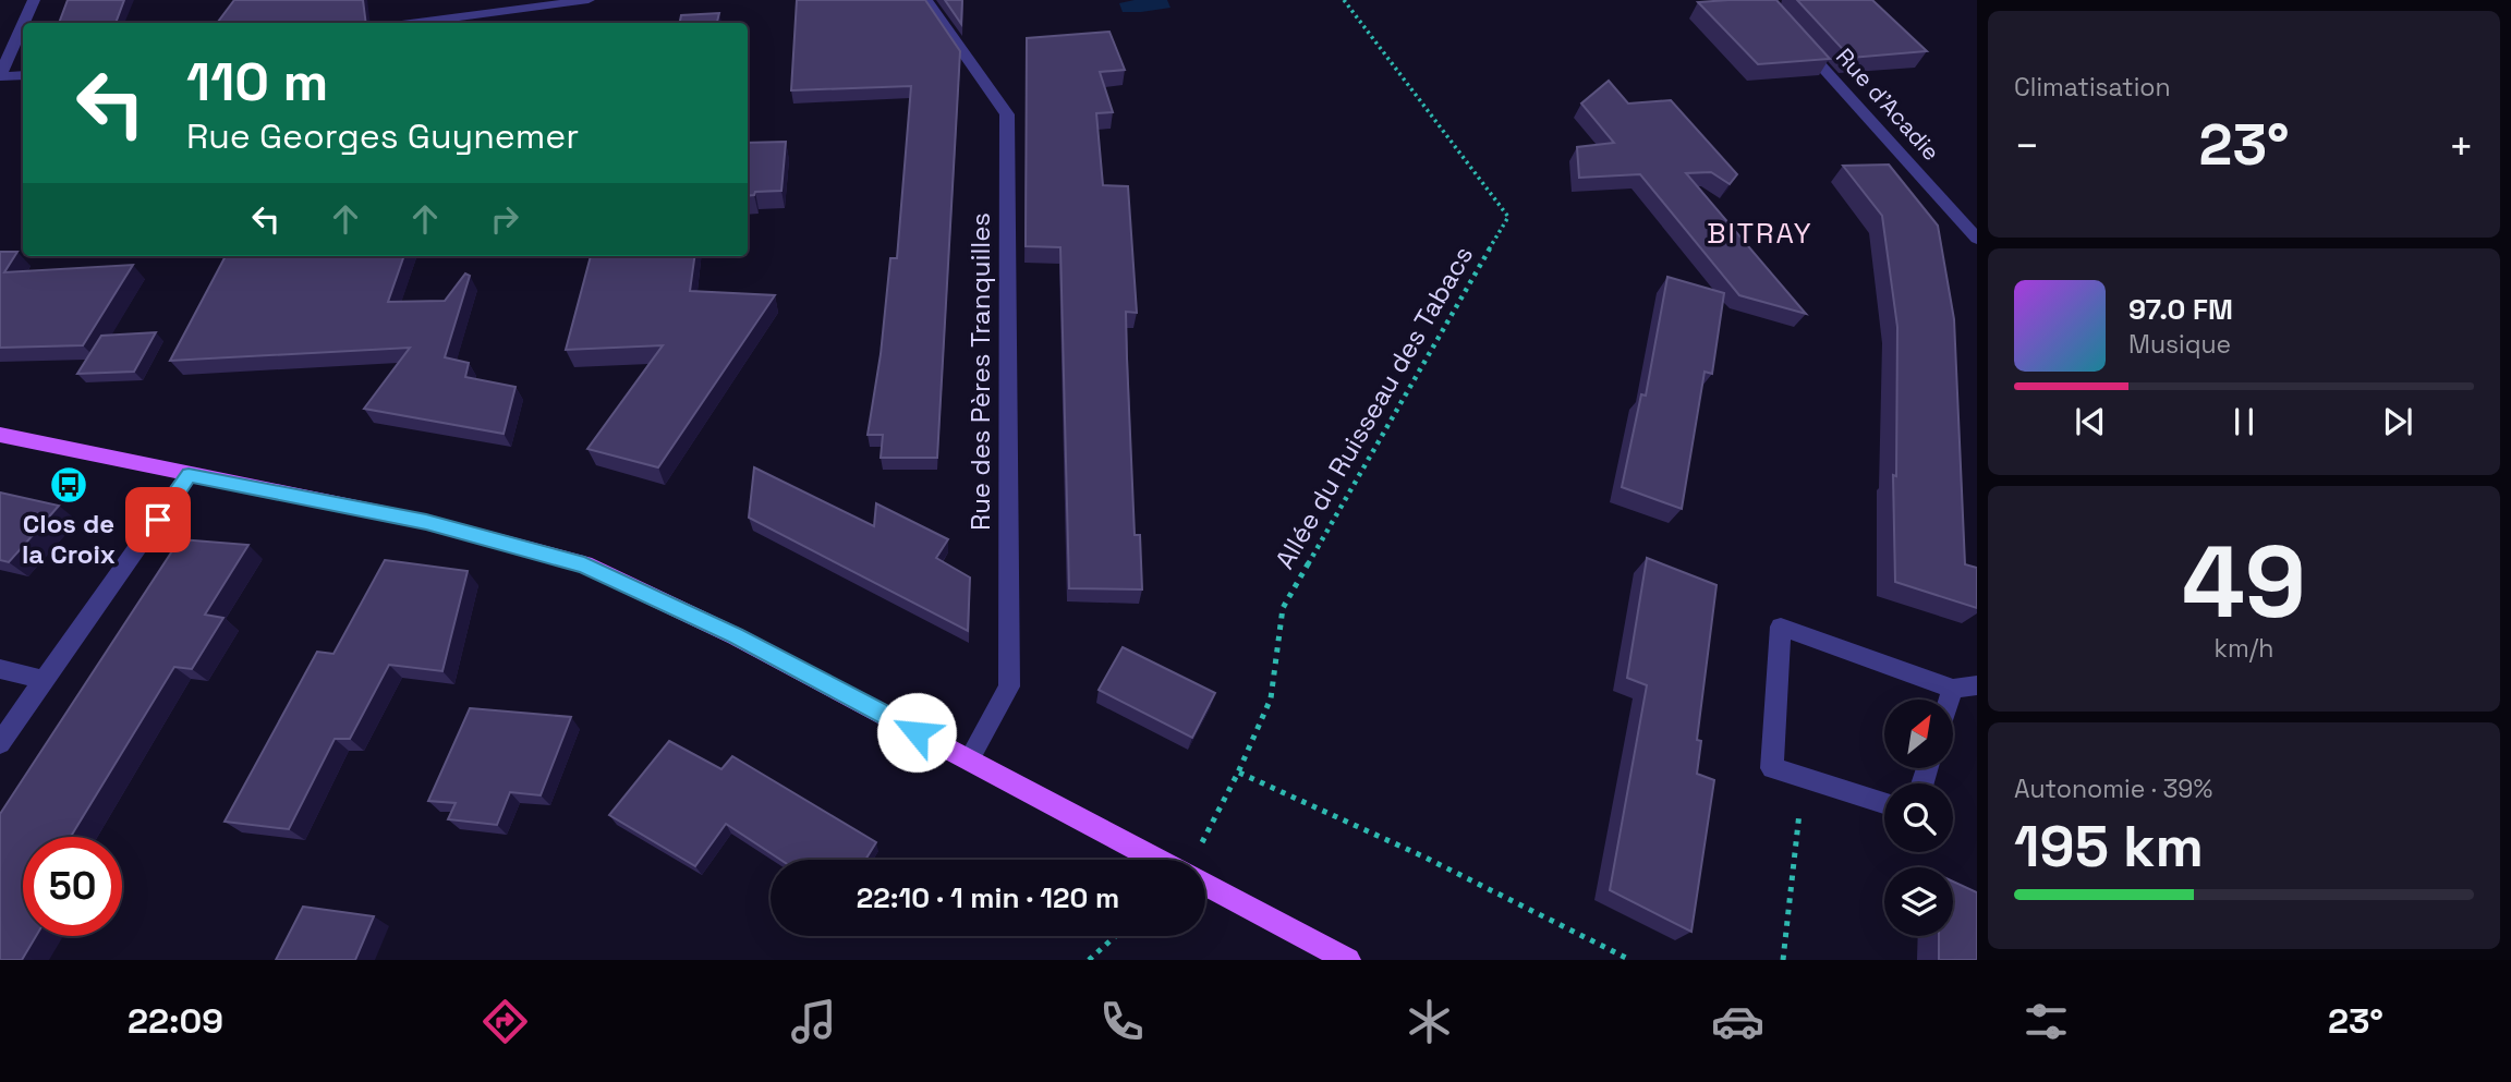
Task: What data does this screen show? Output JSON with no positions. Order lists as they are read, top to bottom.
{
  "streets": {
    "street": ["Rue d'Acadie", "Rue des Pères Tranquilles"],
    "path": ["Allée du Ruisseau des Tabacs"]
  },
  "districts": ["BITRAY"],
  "places": {
    "bus stop": ["Clos de la Croix"]
  },
  "north": "top right",
  "page": {
    "tile": [
      "Climatisation",
      ["49", "km/h"],
      ["Autonomie · 39%", "195 km"]
    ],
    "turn": ["110 m", "Rue Georges Guynemer"],
    "heat": ["−", "23°", "+"],
    "song": ["97.0 FM", "Musique"],
    "limit": "50",
    "trip": "22:10 · 1 min · 120 m",
    "tabs": ["22:09", "23°"]
  }
}
